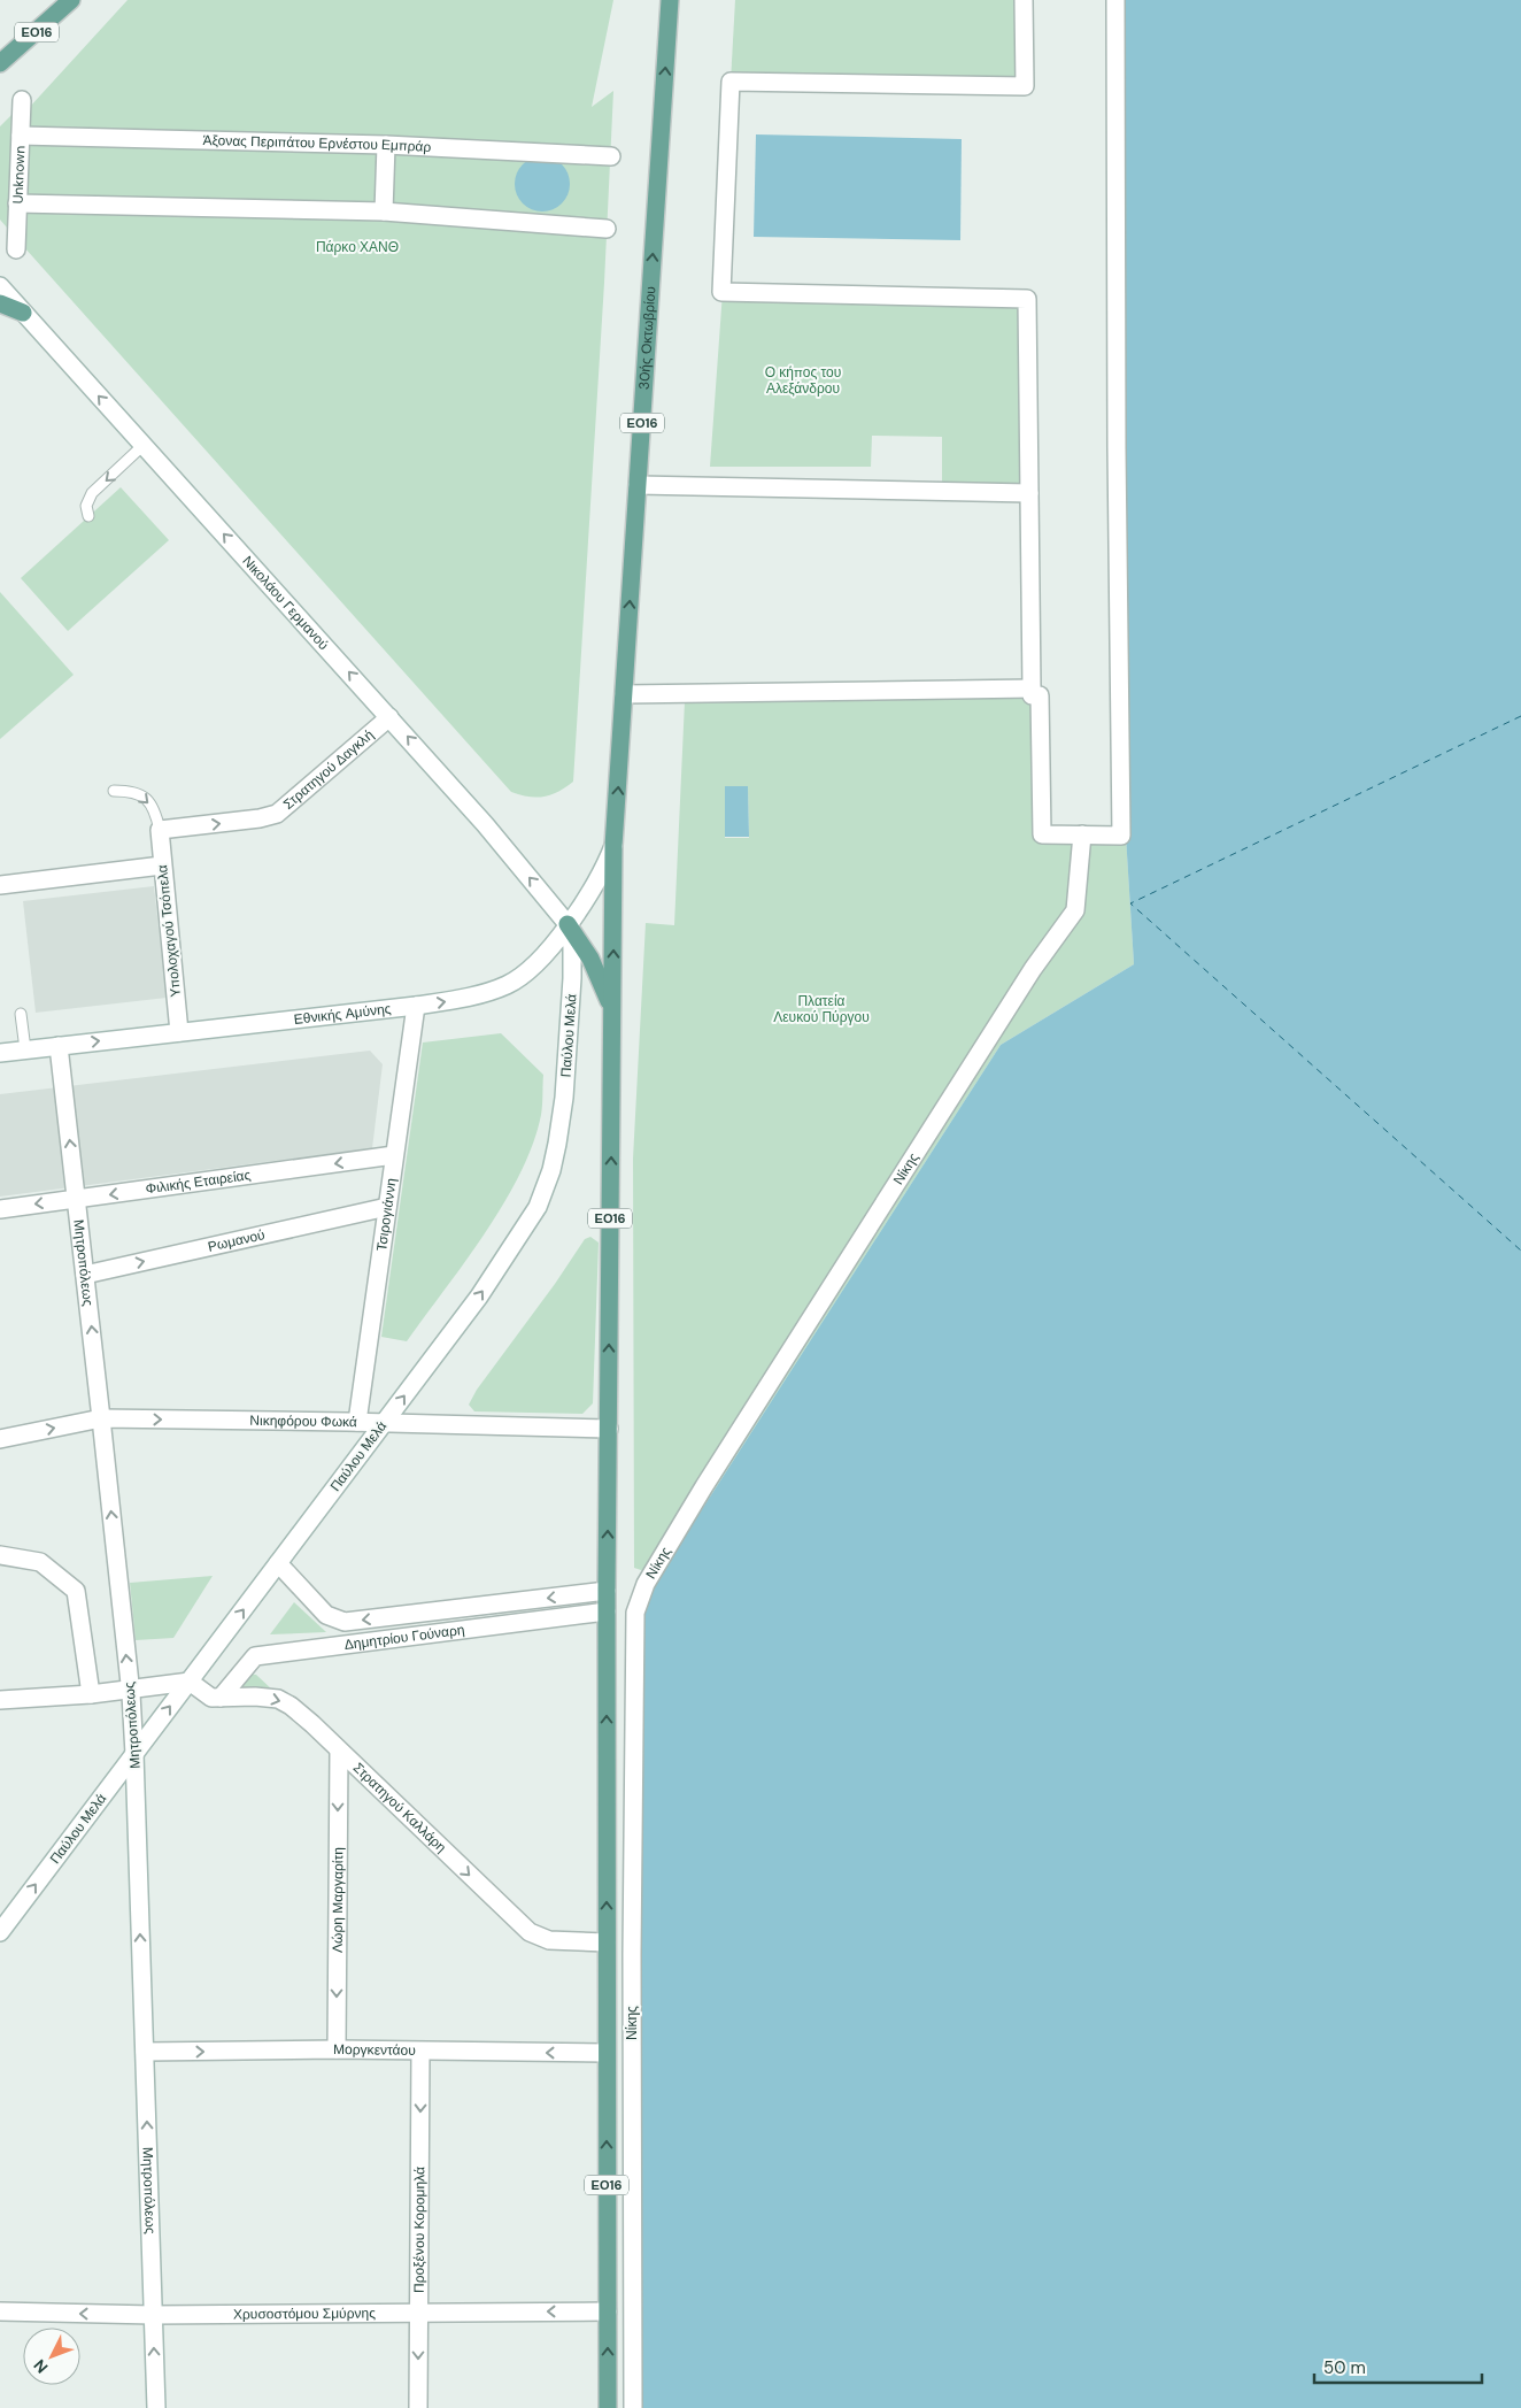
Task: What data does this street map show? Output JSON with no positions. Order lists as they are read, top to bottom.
{
  "streets": {
    "main road": ["ΕΟ16", "30ής Οκτωβρίου", "Νίκης"],
    "street": [
      "Άξονας Περιπάτου Ερνέστου Εμπράρ",
      "Unknown",
      "Νικολάου Γερμανού",
      "Στρατηγού Δαγκλή",
      "Υπολοχαγού Τσόπελα",
      "Εθνικής Αμύνης",
      "Παύλου Μελά",
      "Φιλικής Εταιρείας",
      "Τσιρογιάννη",
      "Ρωμανού",
      "Μητροπόλεως",
      "Νικηφόρου Φωκά",
      "Δημητρίου Γούναρη",
      "Στρατηγού Καλλάρη",
      "Λώρη Μαργαρίτη",
      "Μοργκεντάου",
      "Προξένου Κορομηλά",
      "Χρυσοστόμου Σμύρνης"
    ]
  },
  "crossings": [
    ["Άξονας Περιπάτου Ερνέστου Εμπράρ", "Unknown"],
    ["30ής Οκτωβρίου", "Εθνικής Αμύνης"],
    ["30ής Οκτωβρίου", "Νίκης"],
    ["Νικολάου Γερμανού", "Στρατηγού Δαγκλή"],
    ["Νικολάου Γερμανού", "Εθνικής Αμύνης"],
    ["Νικολάου Γερμανού", "Παύλου Μελά"],
    ["Στρατηγού Δαγκλή", "Υπολοχαγού Τσόπελα"],
    ["Υπολοχαγού Τσόπελα", "Εθνικής Αμύνης"],
    ["Εθνικής Αμύνης", "Παύλου Μελά"],
    ["Εθνικής Αμύνης", "Νίκης"],
    ["Εθνικής Αμύνης", "Τσιρογιάννη"],
    ["Εθνικής Αμύνης", "Μητροπόλεως"],
    ["Παύλου Μελά", "Μητροπόλεως"],
    ["Παύλου Μελά", "Νικηφόρου Φωκά"],
    ["Παύλου Μελά", "Δημητρίου Γούναρη"],
    ["Παύλου Μελά", "Στρατηγού Καλλάρη"],
    ["Νίκης", "Νικηφόρου Φωκά"],
    ["Νίκης", "Δημητρίου Γούναρη"],
    ["Νίκης", "Στρατηγού Καλλάρη"],
    ["Νίκης", "Μοργκεντάου"],
    ["Νίκης", "Χρυσοστόμου Σμύρνης"],
    ["Φιλικής Εταιρείας", "Τσιρογιάννη"],
    ["Φιλικής Εταιρείας", "Μητροπόλεως"],
    ["Τσιρογιάννη", "Ρωμανού"],
    ["Τσιρογιάννη", "Νικηφόρου Φωκά"],
    ["Ρωμανού", "Μητροπόλεως"],
    ["Μητροπόλεως", "Νικηφόρου Φωκά"],
    ["Μητροπόλεως", "Μοργκεντάου"],
    ["Μητροπόλεως", "Χρυσοστόμου Σμύρνης"],
    ["Δημητρίου Γούναρη", "Στρατηγού Καλλάρη"],
    ["Στρατηγού Καλλάρη", "Λώρη Μαργαρίτη"],
    ["Λώρη Μαργαρίτη", "Μοργκεντάου"],
    ["Μοργκεντάου", "Προξένου Κορομηλά"],
    ["Προξένου Κορομηλά", "Χρυσοστόμου Σμύρνης"]
  ],
  "one_way": [
    "30ής Οκτωβρίου",
    "Νικολάου Γερμανού",
    "Στρατηγού Δαγκλή",
    "Εθνικής Αμύνης",
    "Παύλου Μελά",
    "Φιλικής Εταιρείας",
    "Ρωμανού",
    "Μητροπόλεως",
    "Νικηφόρου Φωκά",
    "Στρατηγού Καλλάρη",
    "Λώρη Μαργαρίτη",
    "Προξένου Κορομηλά",
    "Χρυσοστόμου Σμύρνης"
  ],
  "parks": ["Πάρκο ΧΑΝΘ", "Ο κήπος του Αλεξάνδρου", "Πλατεία Λευκού Πύργου"],
  "scale_bar": "50 m",
  "north": "bottom left"
}
